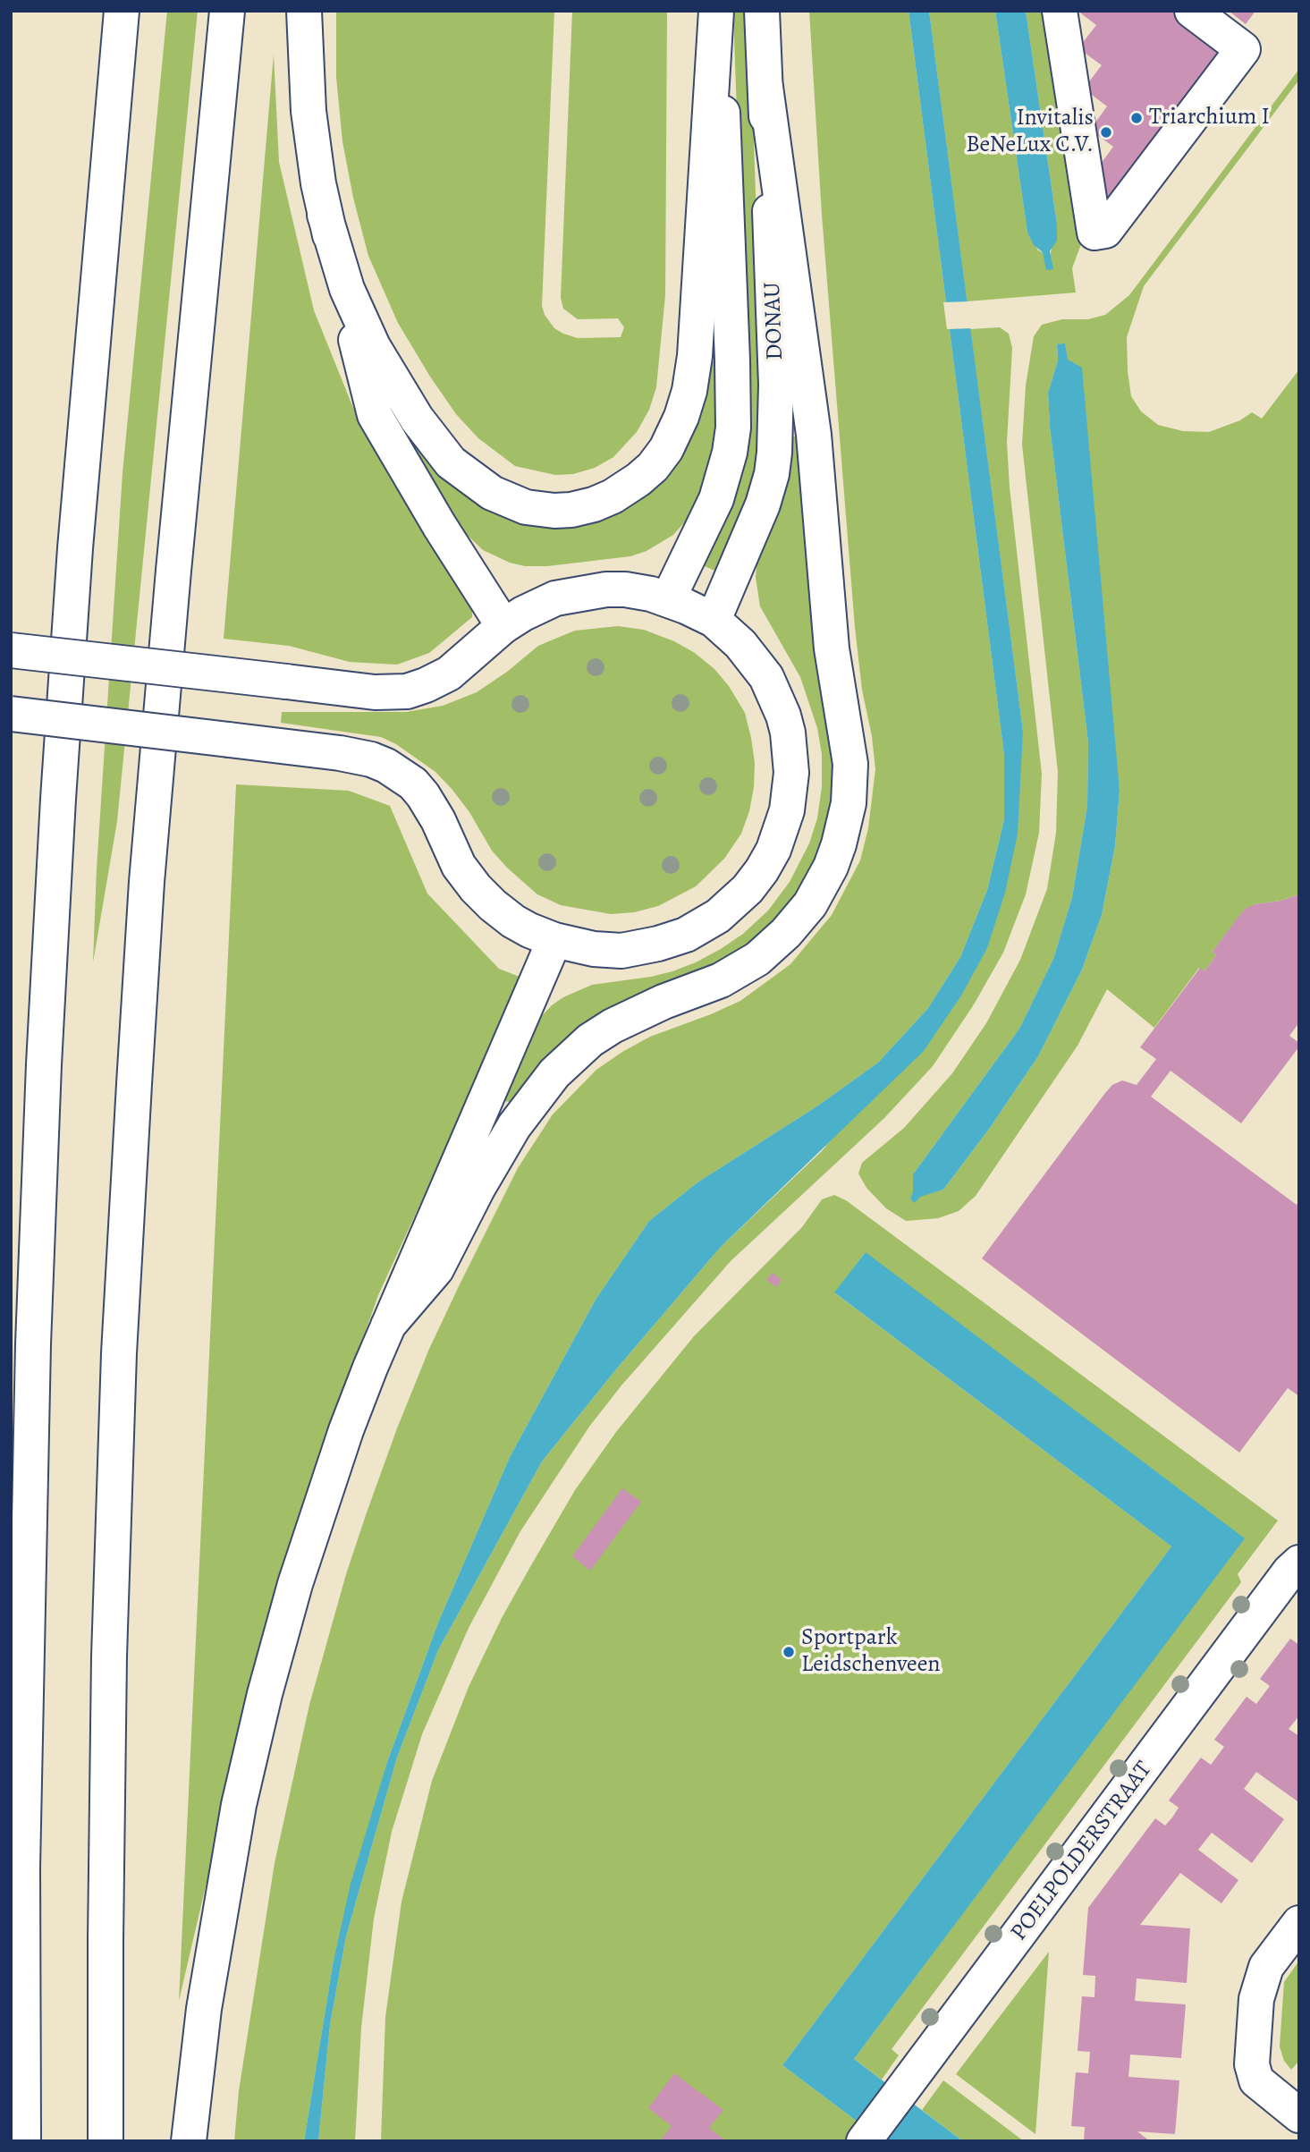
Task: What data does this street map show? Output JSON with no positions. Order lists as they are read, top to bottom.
{
  "streets": {
    "main road": ["DONAU", "POELPOLDERSTRAAT"]
  },
  "places": ["Triarchium I", "Invitalis BeNeLux C.V.", "Sportpark Leidschenveen"]
}
